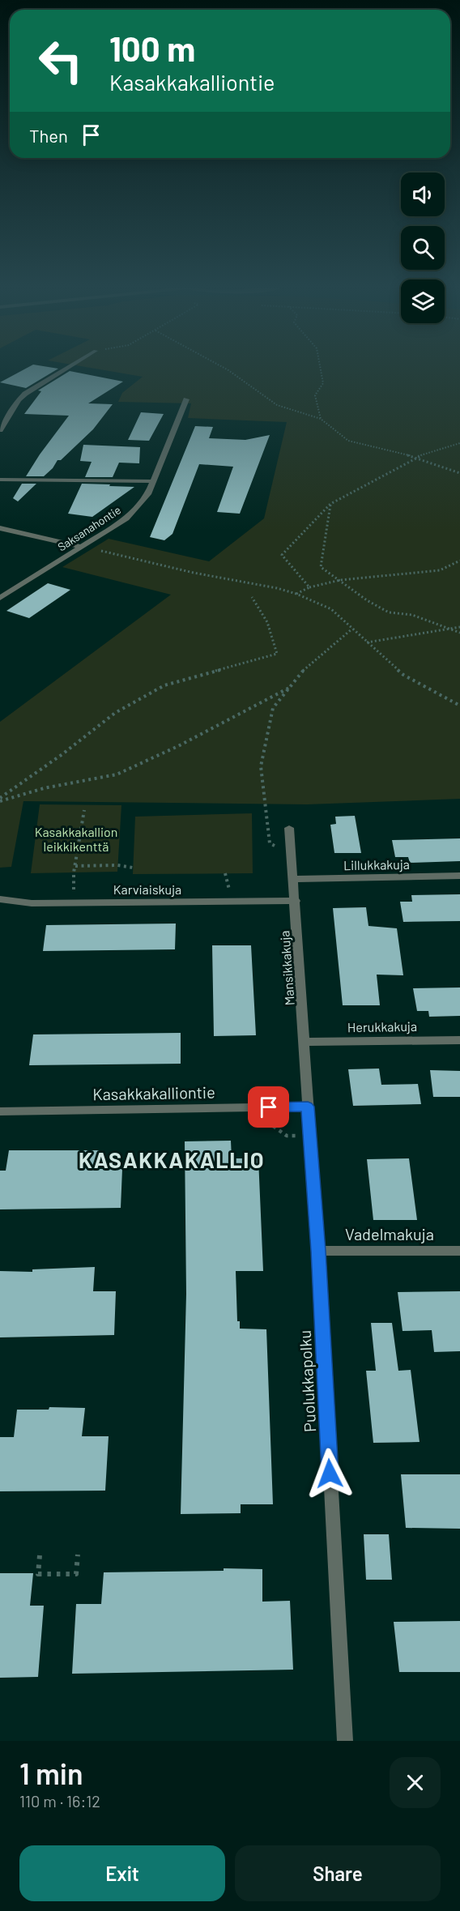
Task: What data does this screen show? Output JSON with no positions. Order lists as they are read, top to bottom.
{
  "streets": {
    "street": [
      "Saksanahontie",
      "Lillukkakuja",
      "Karviaiskuja",
      "Mansikkakuja",
      "Herukkakuja",
      "Kasakkakalliontie",
      "Vadelmakuja",
      "Puolukkapolku"
    ]
  },
  "crossings": [
    ["Lillukkakuja", "Mansikkakuja"],
    ["Karviaiskuja", "Mansikkakuja"],
    ["Mansikkakuja", "Herukkakuja"],
    ["Mansikkakuja", "Kasakkakalliontie"],
    ["Mansikkakuja", "Puolukkapolku"],
    ["Kasakkakalliontie", "Puolukkapolku"],
    ["Vadelmakuja", "Puolukkapolku"]
  ],
  "districts": ["KASAKKAKALLIO"],
  "parks": ["Kasakkakallion leikkikenttä"],
  "page": {
    "turn": ["100 m", "Kasakkakalliontie"],
    "then": "Then",
    "heading": ["1 min", "110 m · 16:12"],
    "buttons": ["Exit", "Share"]
  }
}
